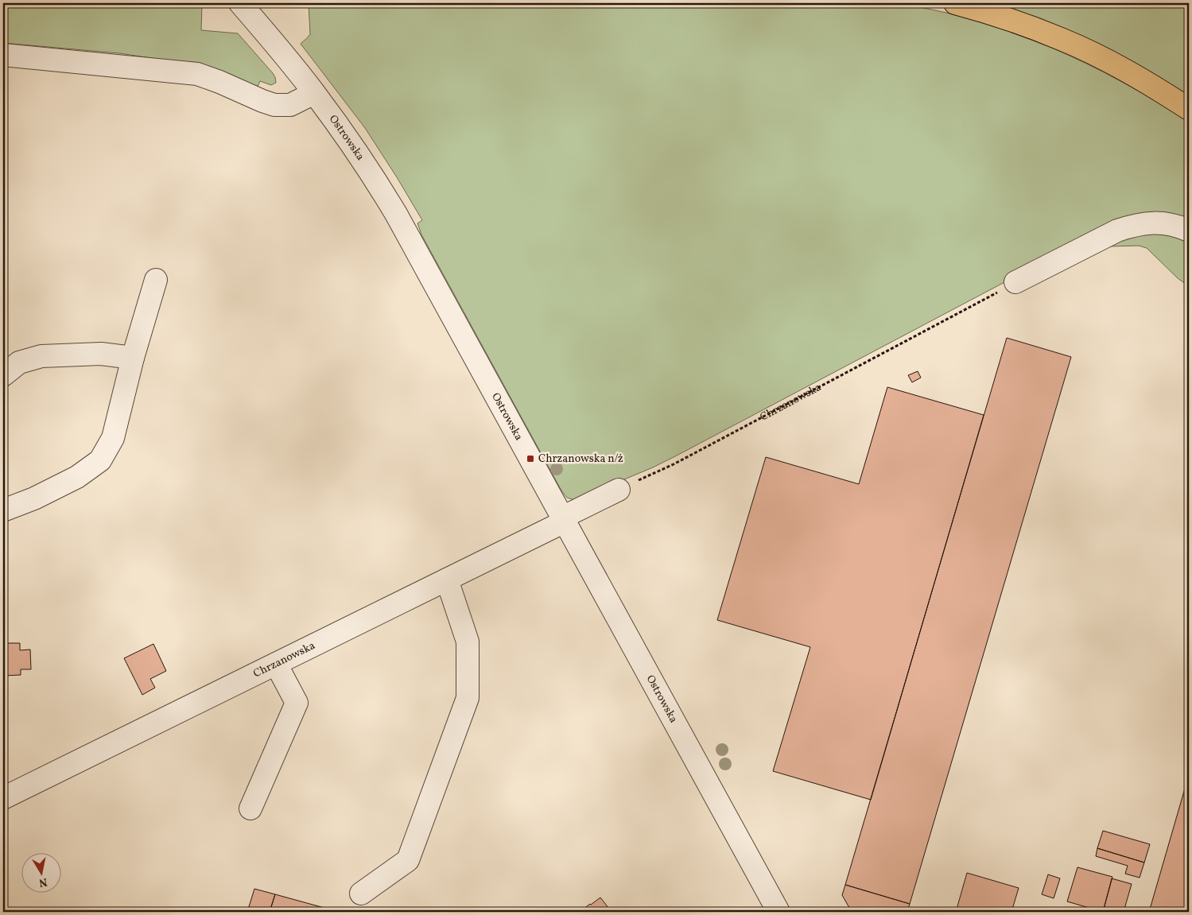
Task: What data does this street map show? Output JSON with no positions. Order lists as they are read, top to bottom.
{
  "streets": {
    "street": ["Ostrowska", "Chrzanowska"]
  },
  "crossings": [
    ["Ostrowska", "Chrzanowska"]
  ],
  "places": {
    "transit": ["Chrzanowska n/ż"]
  },
  "north": "bottom"
}
